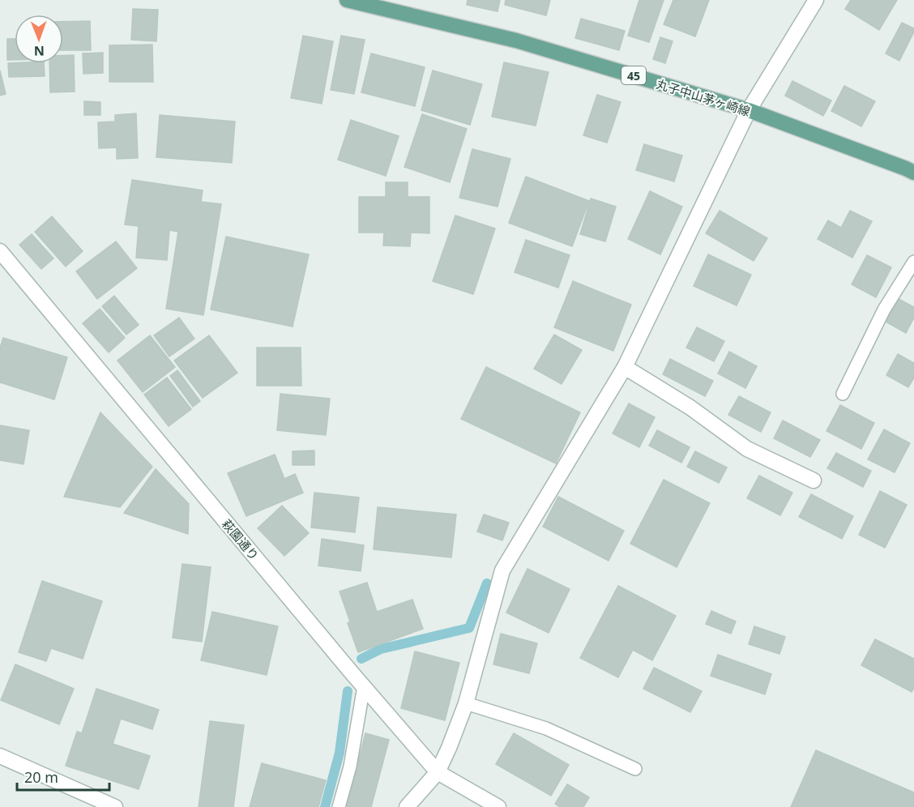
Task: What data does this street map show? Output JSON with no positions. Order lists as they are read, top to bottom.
{
  "streets": {
    "main road": ["45", "丸子中山茅ヶ崎線"],
    "street": ["萩園通り"]
  },
  "scale_bar": "20 m",
  "north": "bottom"
}
